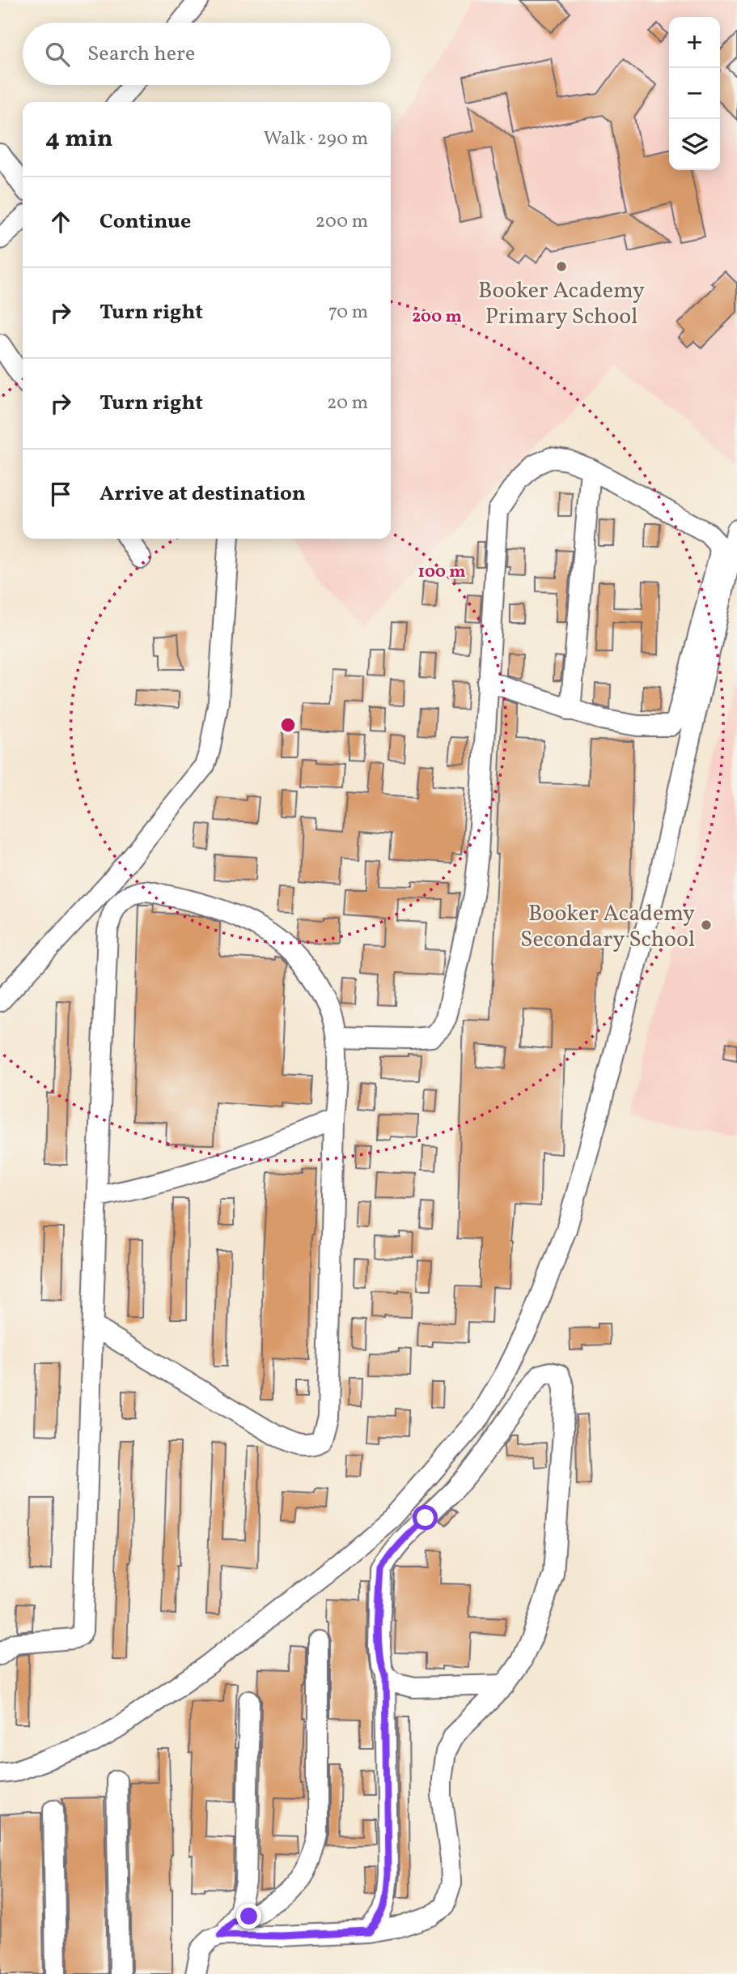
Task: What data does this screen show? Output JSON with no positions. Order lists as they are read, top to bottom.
{
  "places": ["Booker Academy Primary School", "Booker Academy Secondary School"],
  "page": {
    "map_buttons": ["+", "−"],
    "search": "Search here",
    "heading": ["4 min", "Walk · 290 m"],
    "list": [
      ["Continue", "200 m"],
      ["Turn right", "70 m"],
      ["Turn right", "20 m"],
      "Arrive at destination"
    ]
  },
  "rings": ["200 m", "100 m"]
}
